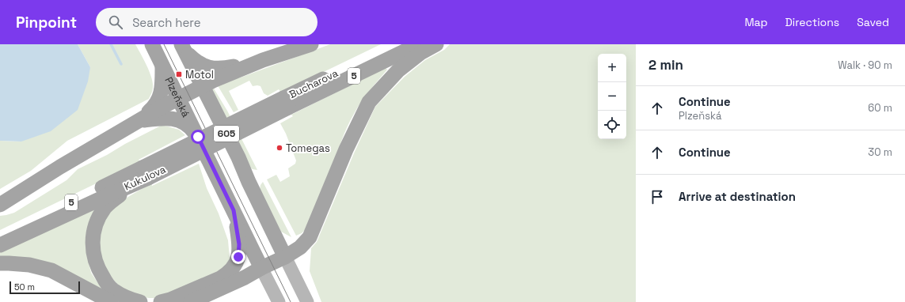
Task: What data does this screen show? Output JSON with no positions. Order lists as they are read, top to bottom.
{
  "streets": {
    "main road": [
      "5",
      "Bucharova",
      "Plzeňská",
      "605",
      "Kukulova"
    ]
  },
  "crossings": [
    ["Bucharova", "Kukulova"]
  ],
  "places": {
    "transit": ["Motol"],
    "other": ["Tomegas"]
  },
  "scale_bar": "50 m",
  "page": {
    "header": "Pinpoint",
    "search": "Search here",
    "nav": ["Map", "Directions", "Saved"],
    "heading": ["2 min", "Walk · 90 m"],
    "map_buttons": ["+", "−"],
    "list": [
      ["Continue", "Plzeňská", "60 m"],
      ["Continue", "30 m"],
      "Arrive at destination"
    ],
    "scale": "50 m"
  }
}
